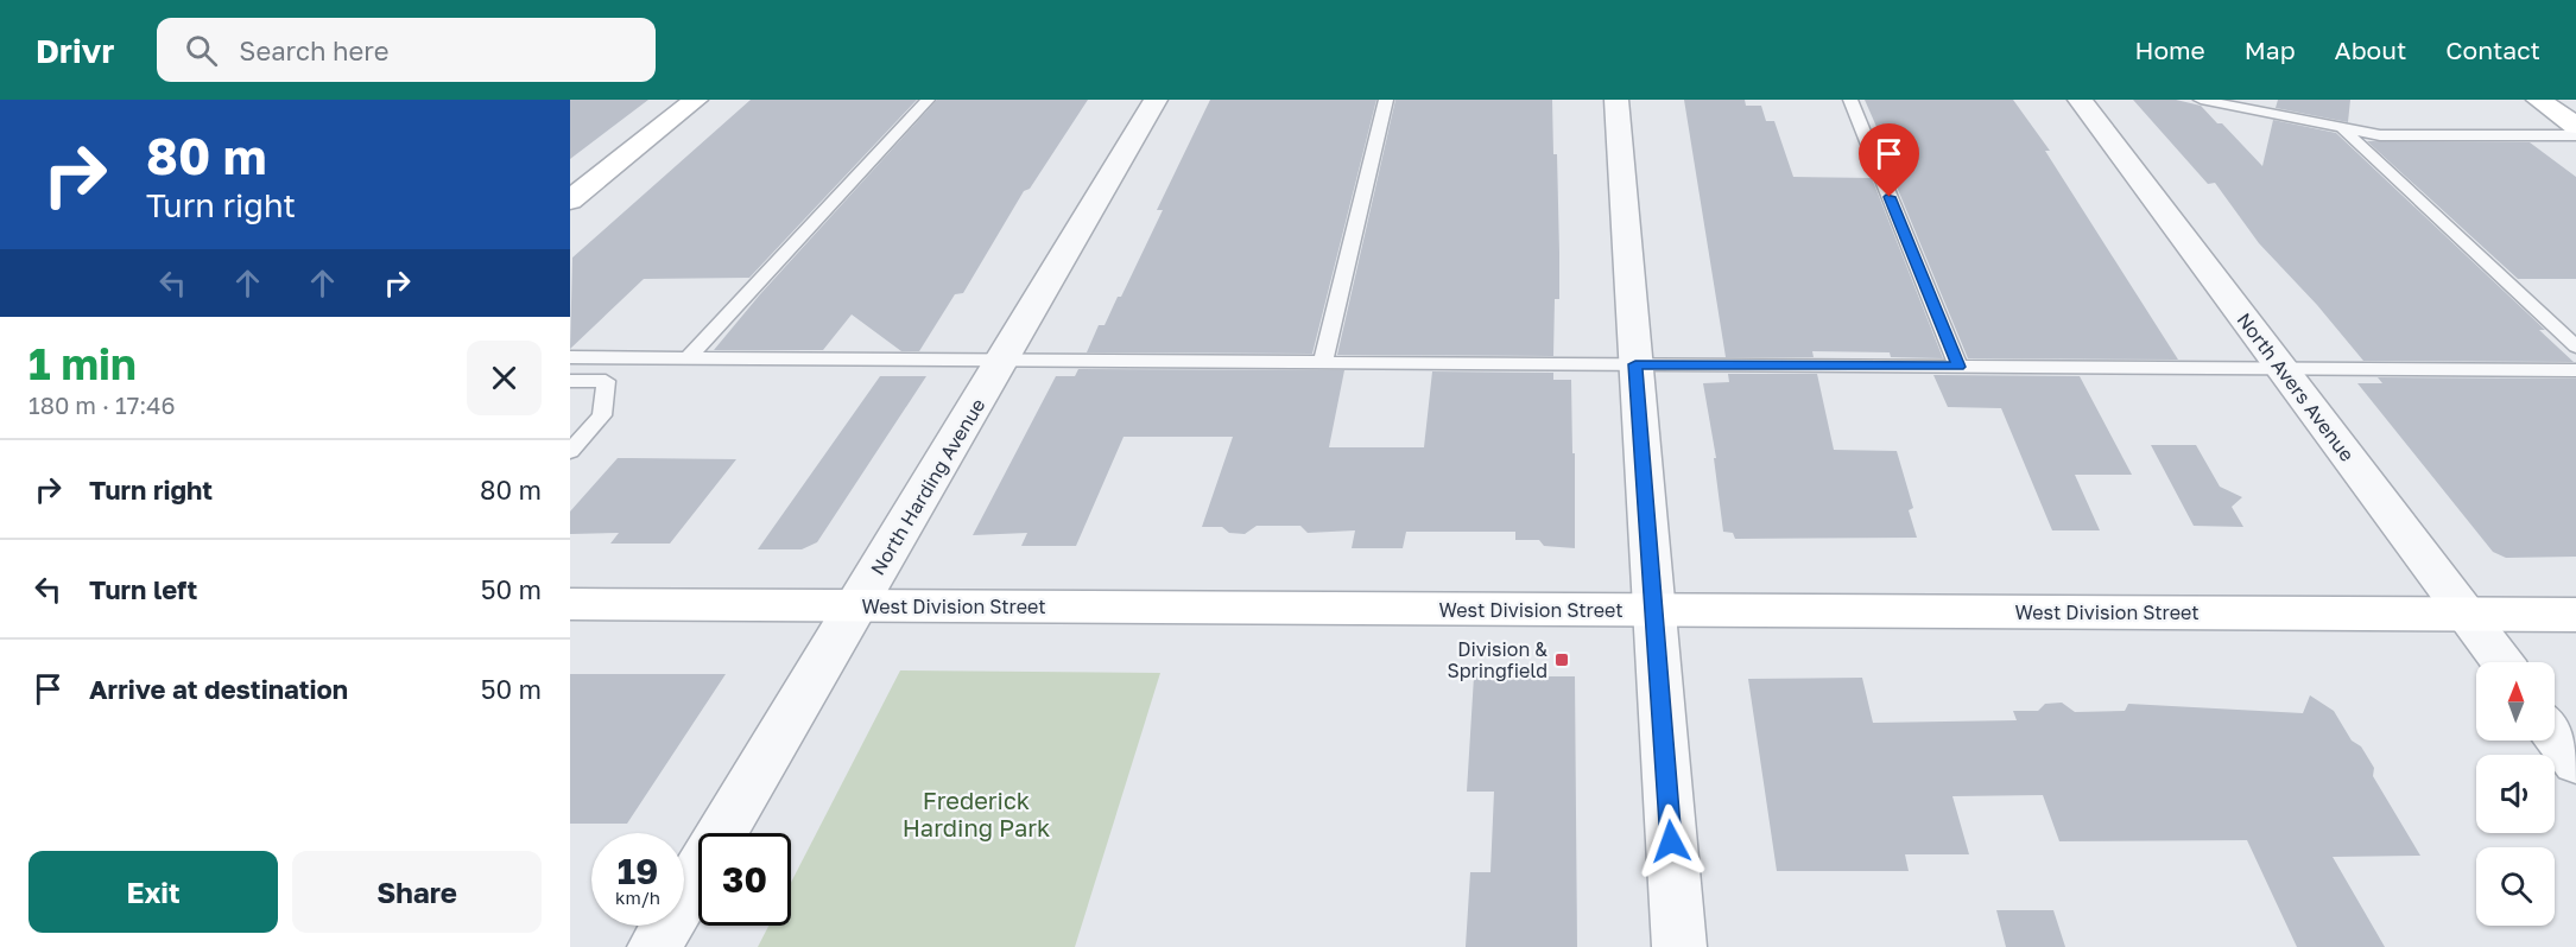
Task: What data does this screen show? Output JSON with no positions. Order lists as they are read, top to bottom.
{
  "streets": {
    "main road": ["West Division Street"],
    "street": ["North Avers Avenue", "North Harding Avenue"]
  },
  "crossings": [
    ["North Avers Avenue", "West Division Street"],
    ["North Harding Avenue", "West Division Street"]
  ],
  "parks": ["Frederick Harding Park"],
  "places": {
    "transit": ["Division & Springfield"]
  },
  "north": "top",
  "page": {
    "header": "Drivr",
    "search": "Search here",
    "nav": [
      "Home",
      "Map",
      "About",
      "Contact"
    ],
    "turn": ["80 m", "Turn right"],
    "heading": ["1 min", "180 m · 17:46"],
    "list": [
      {
        "name": "Turn right",
        "value": "80 m"
      },
      {
        "name": "Turn left",
        "value": "50 m"
      },
      {
        "name": "Arrive at destination",
        "value": "50 m"
      }
    ],
    "speed": "19 km/h",
    "limit": "30",
    "buttons": ["Exit", "Share"]
  }
}
